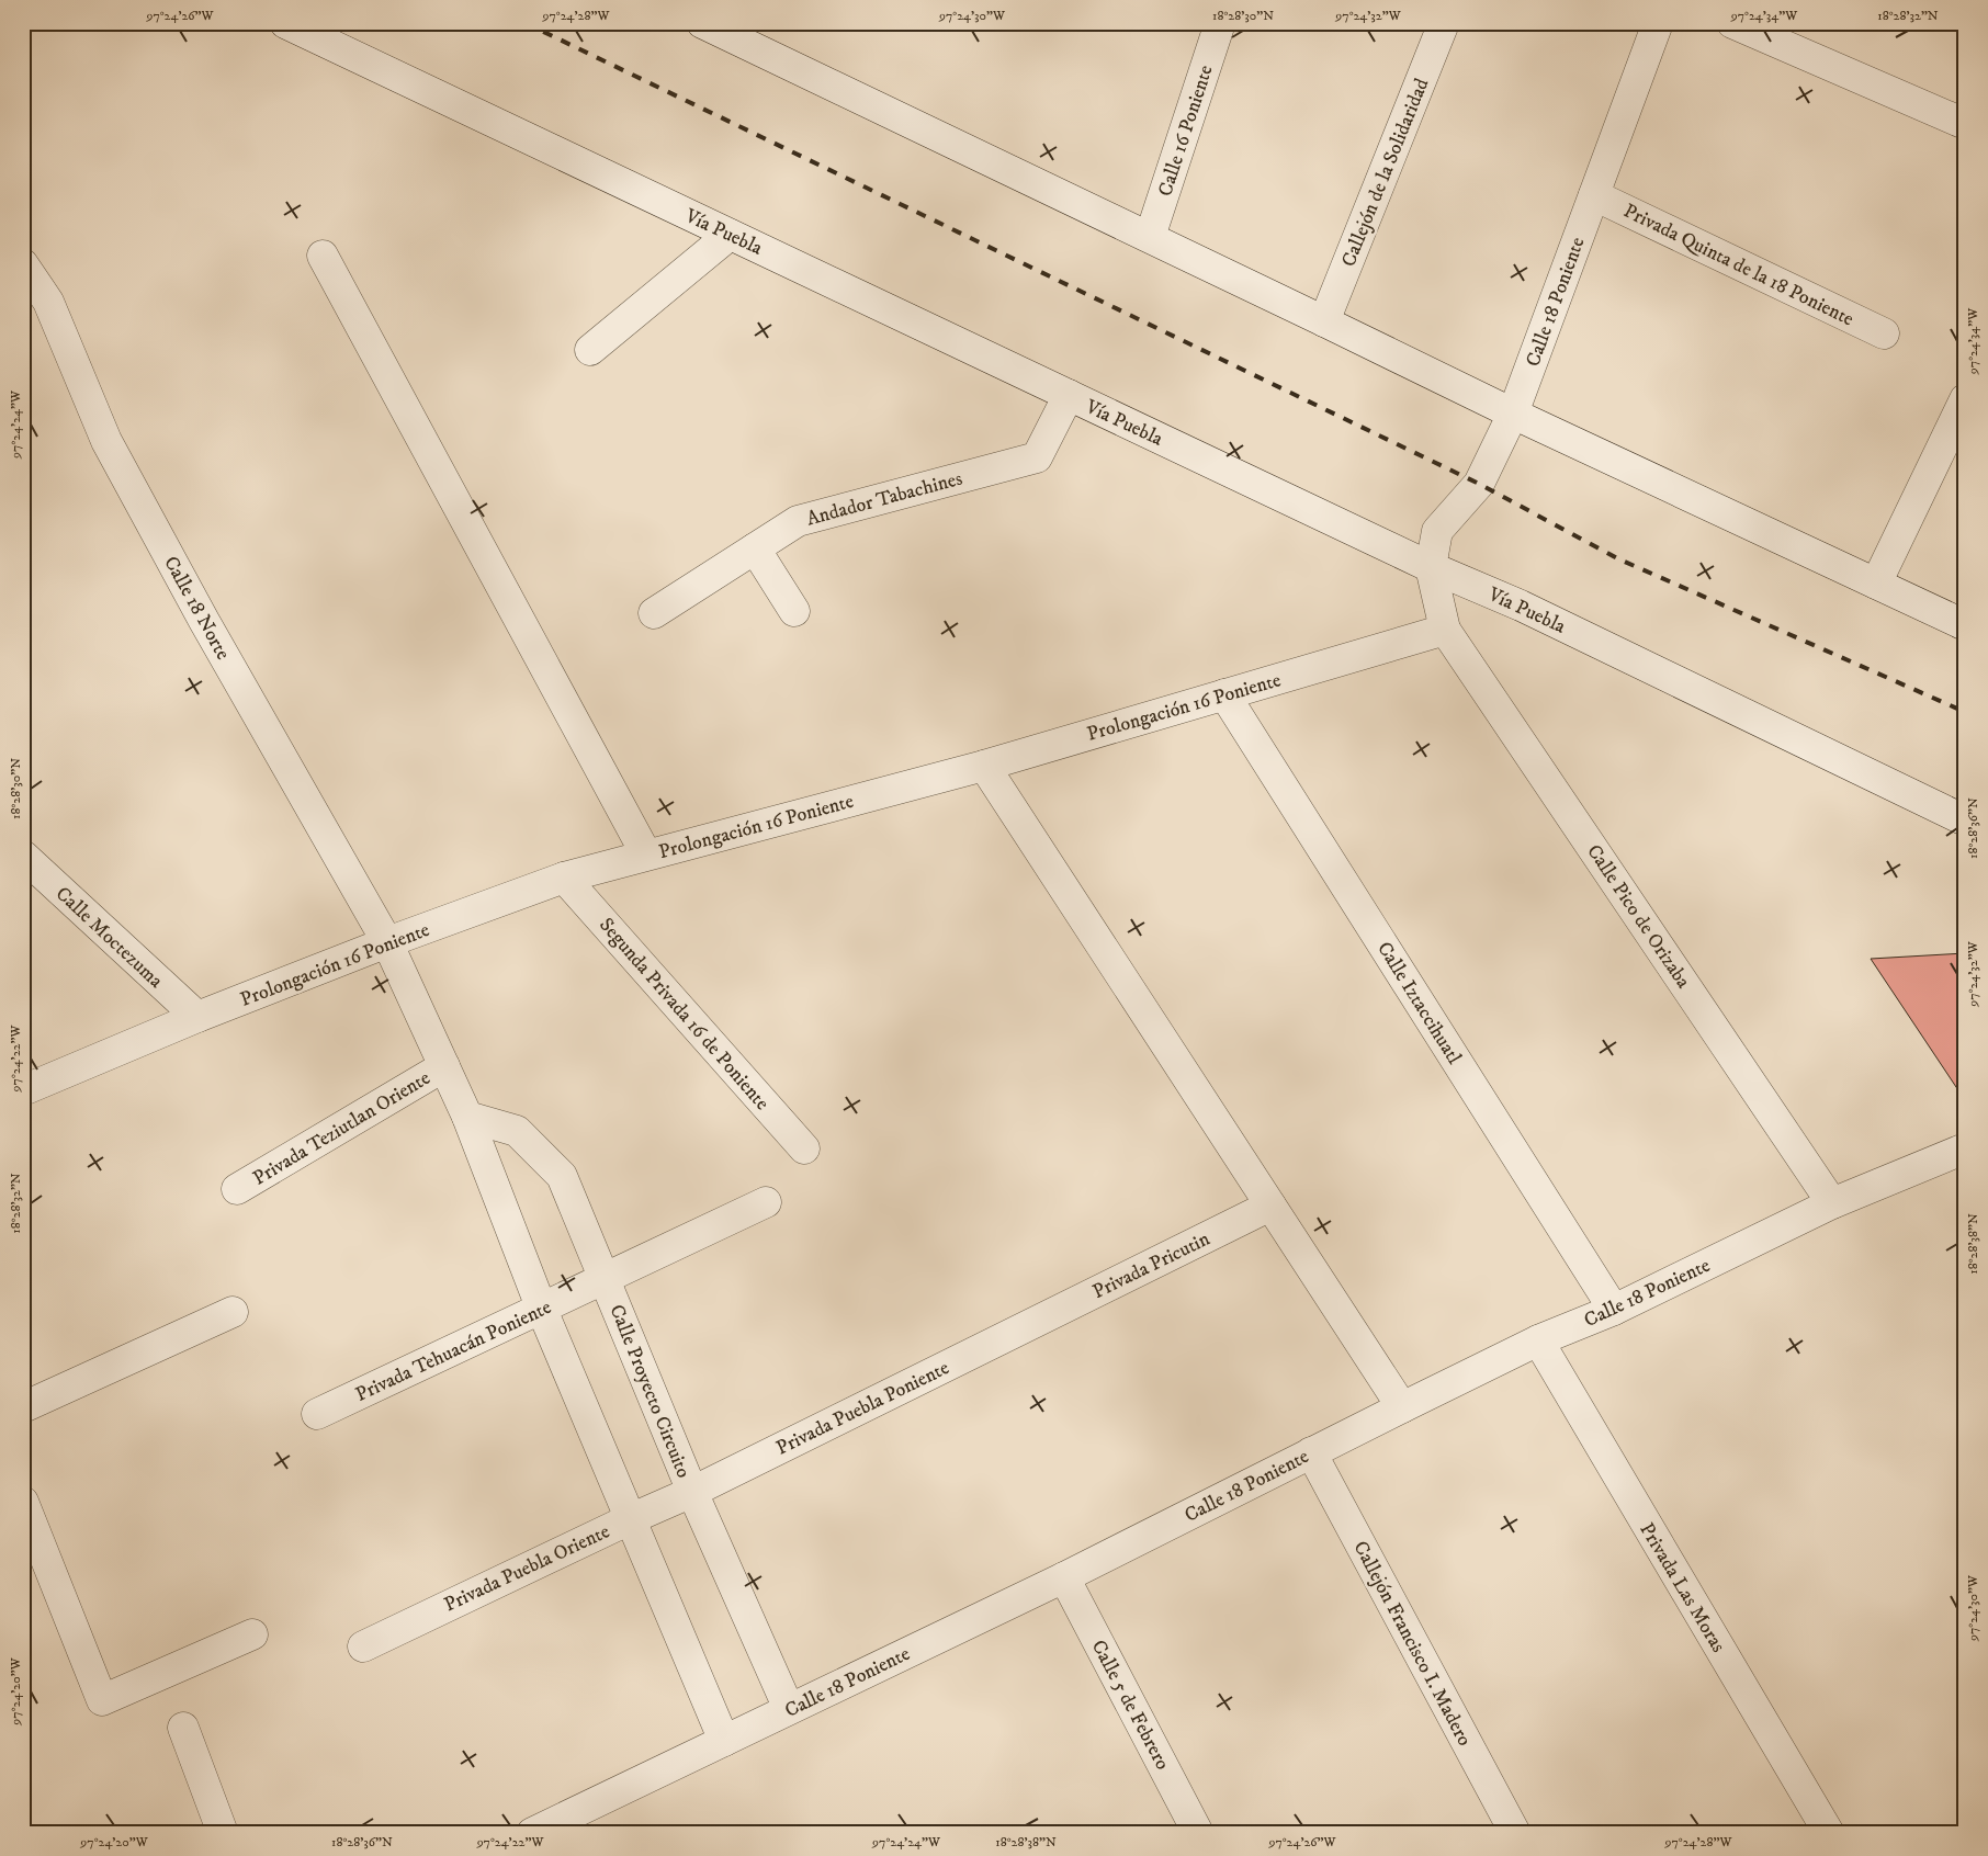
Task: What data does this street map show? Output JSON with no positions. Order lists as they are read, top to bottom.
{
  "streets": {
    "street": [
      "Calle 16 Poniente",
      "Callejón de la Solidaridad",
      "Vía Puebla",
      "Privada Quinta de la 18 Poniente",
      "Calle 18 Poniente",
      "Andador Tabachines",
      "Calle 18 Norte",
      "Prolongación 16 Poniente",
      "Calle Pico de Orizaba",
      "Calle Moctezuma",
      "Calle Iztaccihuatl",
      "Segunda Privada 16 de Poniente",
      "Privada Teziutlan Oriente",
      "Privada Pricutin",
      "Privada Tehuacán Poniente",
      "Calle Proyecto Circuito",
      "Privada Puebla Poniente",
      "Privada Puebla Oriente",
      "Privada Las Moras",
      "Callejón Francisco I. Madero",
      "Calle 5 de Febrero"
    ]
  },
  "crossings": [
    ["Vía Puebla", "Calle 18 Poniente"],
    ["Vía Puebla", "Andador Tabachines"],
    ["Privada Quinta de la 18 Poniente", "Calle 18 Poniente"],
    ["Calle 18 Poniente", "Calle Pico de Orizaba"],
    ["Calle 18 Poniente", "Calle Iztaccihuatl"],
    ["Calle 18 Poniente", "Calle Proyecto Circuito"],
    ["Calle 18 Poniente", "Privada Las Moras"],
    ["Calle 18 Poniente", "Callejón Francisco I. Madero"],
    ["Calle 18 Poniente", "Calle 5 de Febrero"],
    ["Calle 18 Norte", "Prolongación 16 Poniente"],
    ["Prolongación 16 Poniente", "Calle Pico de Orizaba"],
    ["Prolongación 16 Poniente", "Calle Moctezuma"],
    ["Prolongación 16 Poniente", "Calle Iztaccihuatl"],
    ["Prolongación 16 Poniente", "Segunda Privada 16 de Poniente"],
    ["Privada Pricutin", "Privada Puebla Poniente"],
    ["Privada Tehuacán Poniente", "Calle Proyecto Circuito"],
    ["Calle Proyecto Circuito", "Privada Puebla Poniente"],
    ["Calle Proyecto Circuito", "Privada Puebla Oriente"],
    ["Privada Puebla Poniente", "Privada Puebla Oriente"]
  ],
  "coordinates": [
    "97°24'26\"W",
    "97°24'28\"W",
    "97°24'30\"W",
    "18°28'30\"N",
    "97°24'32\"W",
    "97°24'34\"W",
    "18°28'32\"N",
    "97°24'24\"W",
    "18°28'36\"N",
    "97°24'22\"W",
    "18°28'38\"N",
    "97°24'20\"W"
  ]
}
